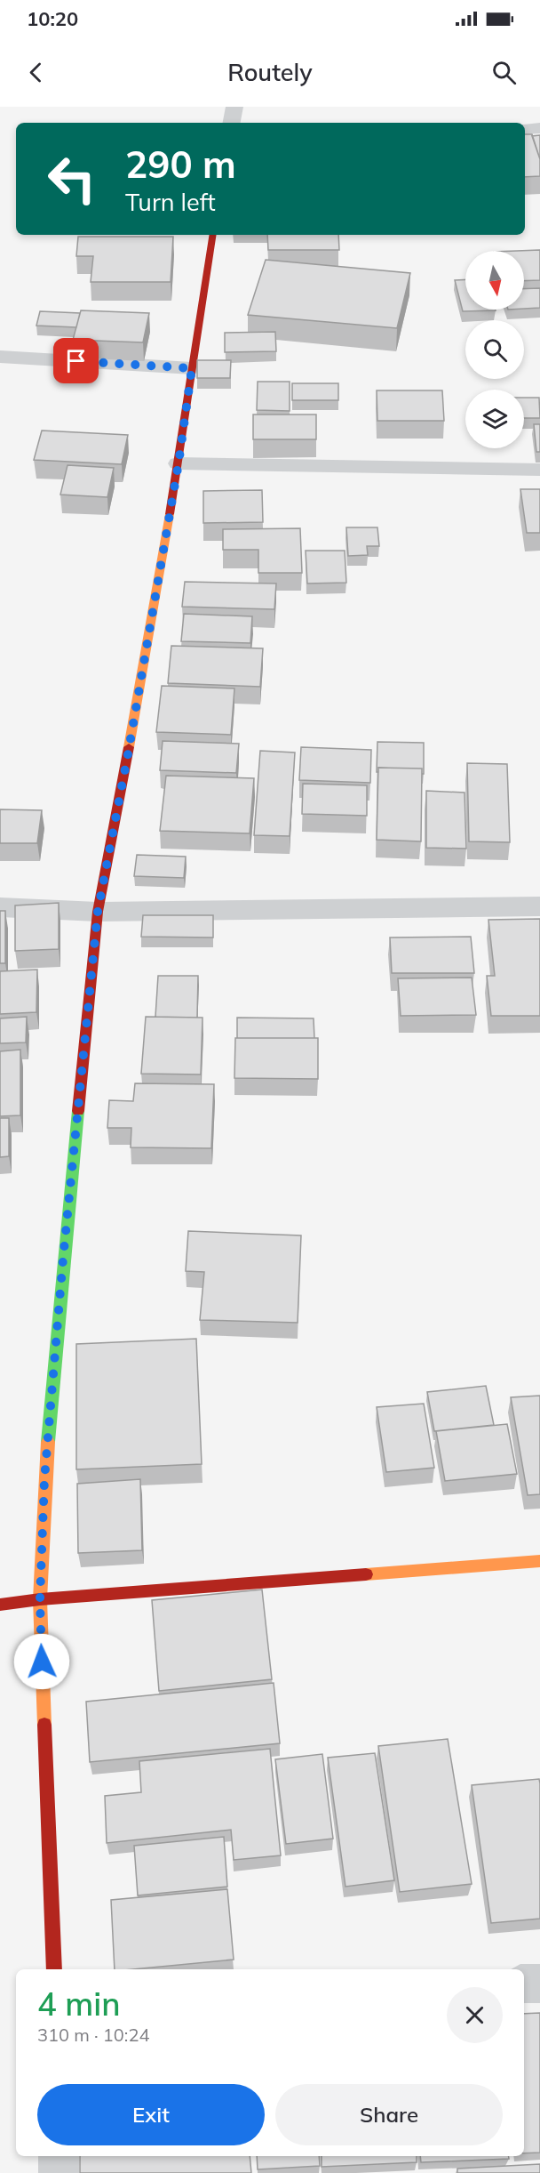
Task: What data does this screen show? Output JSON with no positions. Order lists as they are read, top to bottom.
{
  "north": "bottom",
  "page": {
    "status": "10:20",
    "header": "Routely",
    "turn": ["290 m", "Turn left"],
    "heading": ["4 min", "310 m · 10:24"],
    "buttons": ["Exit", "Share"]
  }
}
